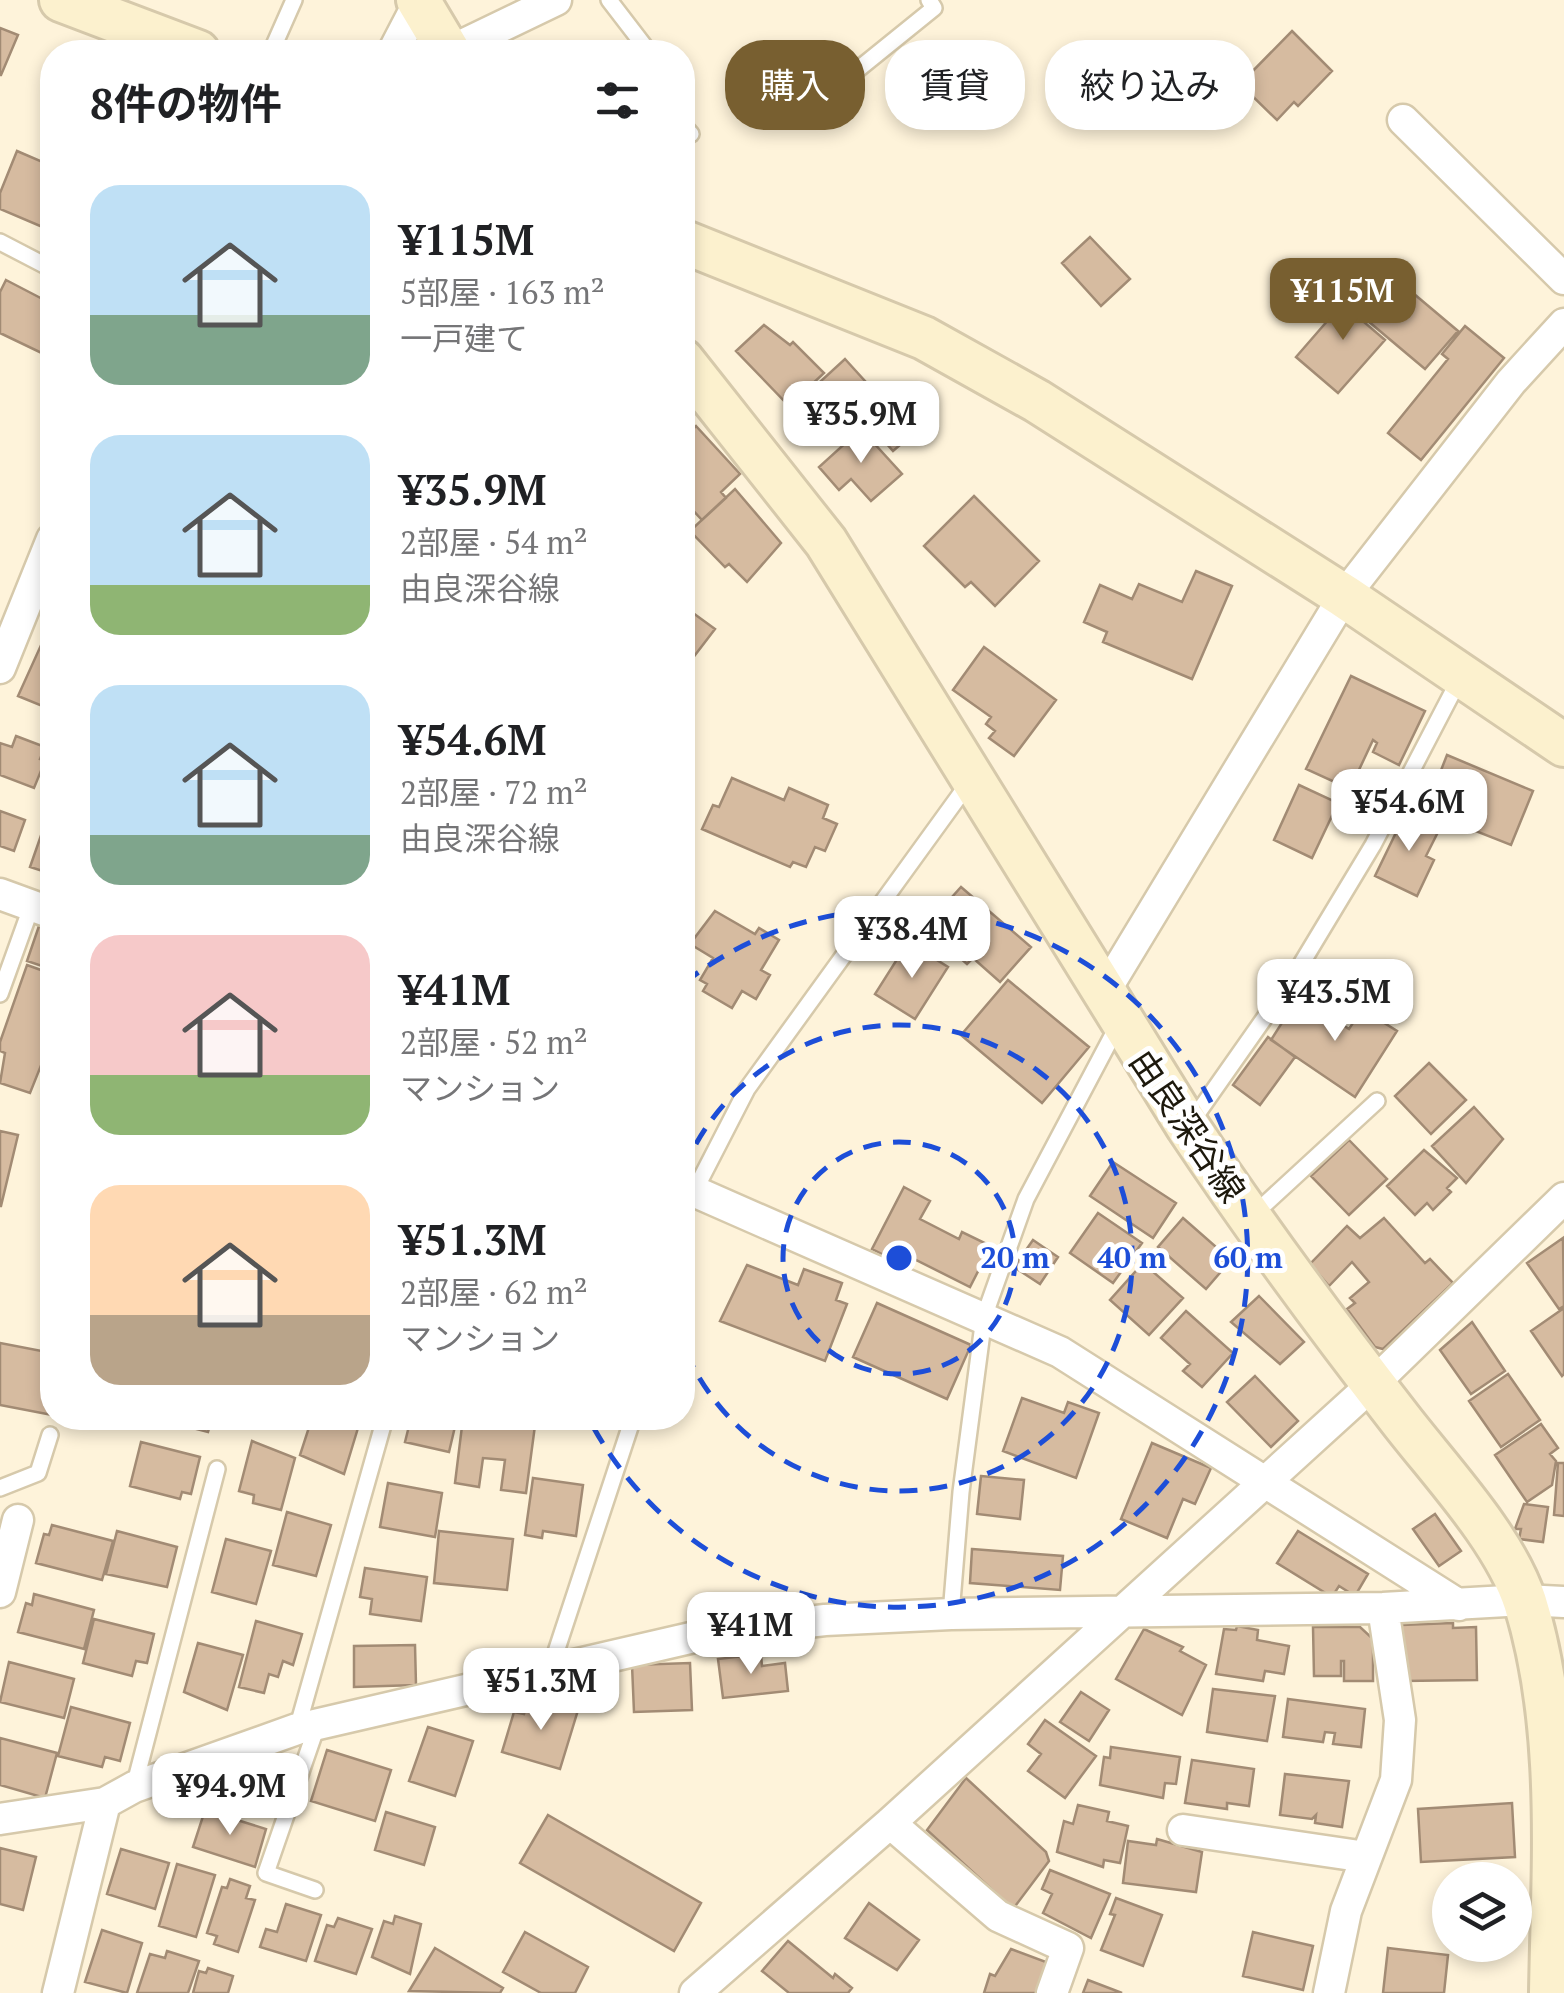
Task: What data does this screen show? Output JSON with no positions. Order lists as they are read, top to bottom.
{
  "streets": {
    "main road": ["由良深谷線"]
  },
  "page": {
    "chip": ["購入", "賃貸", "絞り込み"],
    "heading": "8件の物件",
    "list": [
      {
        "name": "¥115M",
        "note": "5部屋 · 163 m² · 一戸建て"
      },
      {
        "name": "¥35.9M",
        "note": "2部屋 · 54 m² · 由良深谷線"
      },
      {
        "name": "¥54.6M",
        "note": "2部屋 · 72 m² · 由良深谷線"
      },
      {
        "name": "¥41M",
        "note": "2部屋 · 52 m² · マンション"
      },
      {
        "name": "¥51.3M",
        "note": "2部屋 · 62 m² · マンション"
      }
    ],
    "price": [
      "¥115M",
      "¥35.9M",
      "¥54.6M",
      "¥38.4M",
      "¥43.5M",
      "¥41M",
      "¥51.3M",
      "¥94.9M"
    ]
  },
  "rings": ["20 m", "40 m", "60 m"]
}
